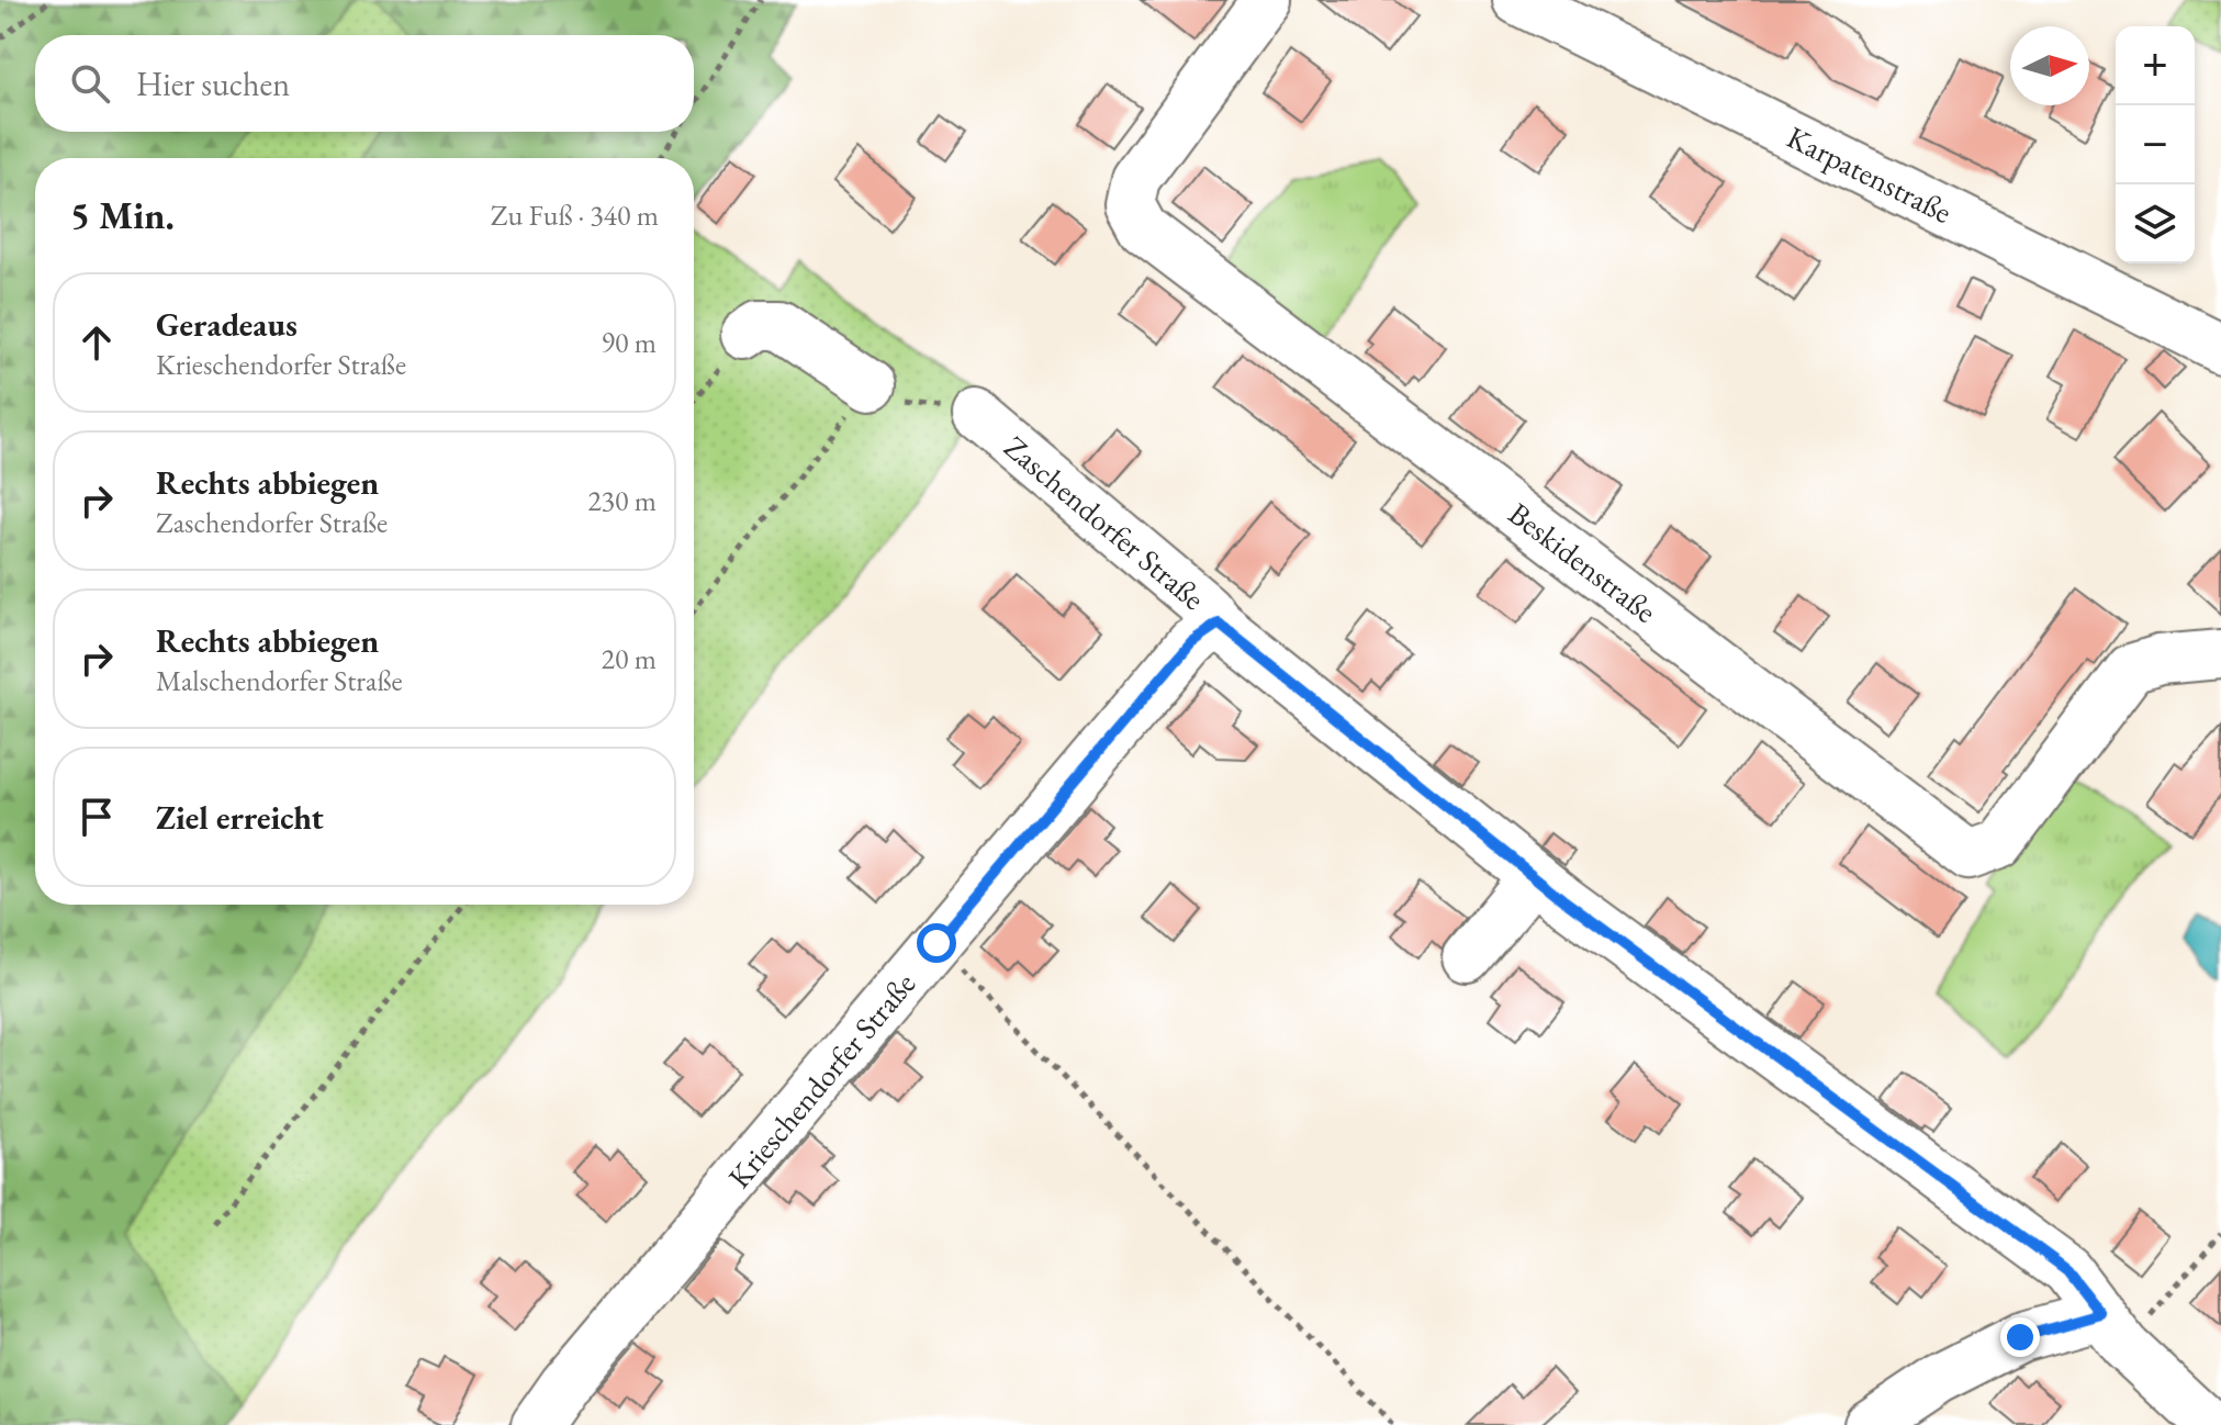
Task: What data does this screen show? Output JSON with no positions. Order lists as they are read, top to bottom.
{
  "streets": {
    "street": [
      "Karpatenstraße",
      "Zaschendorfer Straße",
      "Beskidenstraße",
      "Krieschendorfer Straße"
    ]
  },
  "crossings": [
    ["Zaschendorfer Straße", "Krieschendorfer Straße"]
  ],
  "north": "right",
  "page": {
    "map_buttons": ["+", "−"],
    "search": "Hier suchen",
    "heading": ["5 Min.", "Zu Fuß · 340 m"],
    "list": [
      ["Geradeaus", "Krieschendorfer Straße", "90 m"],
      ["Rechts abbiegen", "Zaschendorfer Straße", "230 m"],
      ["Rechts abbiegen", "Malschendorfer Straße", "20 m"],
      "Ziel erreicht"
    ]
  }
}
